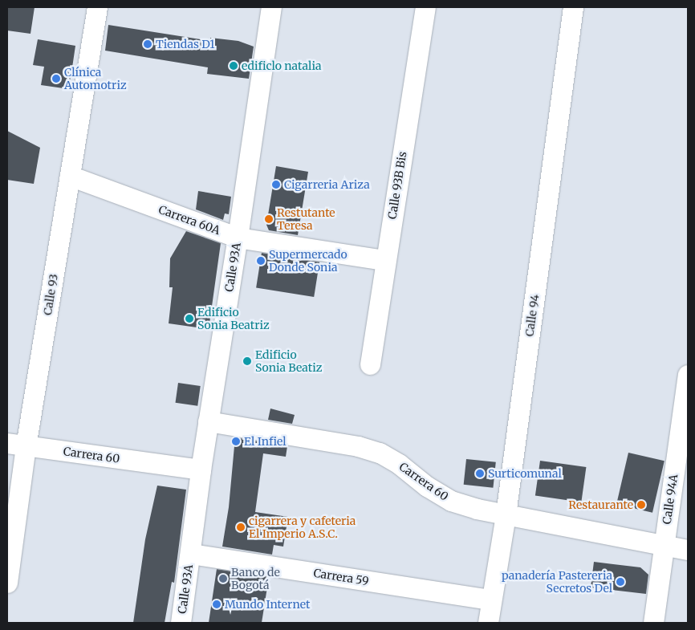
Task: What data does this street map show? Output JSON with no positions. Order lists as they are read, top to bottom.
{
  "streets": {
    "street": [
      "Calle 93B Bis",
      "Carrera 60A",
      "Calle 93A",
      "Calle 93",
      "Calle 94",
      "Carrera 60",
      "Calle 94A",
      "Carrera 59"
    ]
  },
  "crossings": [
    ["Calle 93B Bis", "Carrera 60A"],
    ["Carrera 60A", "Calle 93A"],
    ["Carrera 60A", "Calle 93"],
    ["Calle 93A", "Carrera 60"],
    ["Calle 93A", "Carrera 59"],
    ["Calle 93", "Carrera 60"],
    ["Calle 94", "Carrera 60"],
    ["Calle 94", "Carrera 59"],
    ["Carrera 60", "Calle 94A"]
  ],
  "places": [
    "Tiendas D1",
    "edificlo natalia",
    "Clínica Automotriz",
    "Cigarreria Ariza",
    "Restutante Teresa",
    "Supermercado Donde Sonia",
    "Edificio Sonia Beatriz",
    "Edificio Sonia Beatiz",
    "El Infiel",
    "Surticomunal",
    "Restaurante",
    "cigarrera y cafeteria El Imperio A.S.C.",
    "Banco de Bogotá",
    "panadería Pastereria Secretos Del",
    "Mundo Internet"
  ]
}
